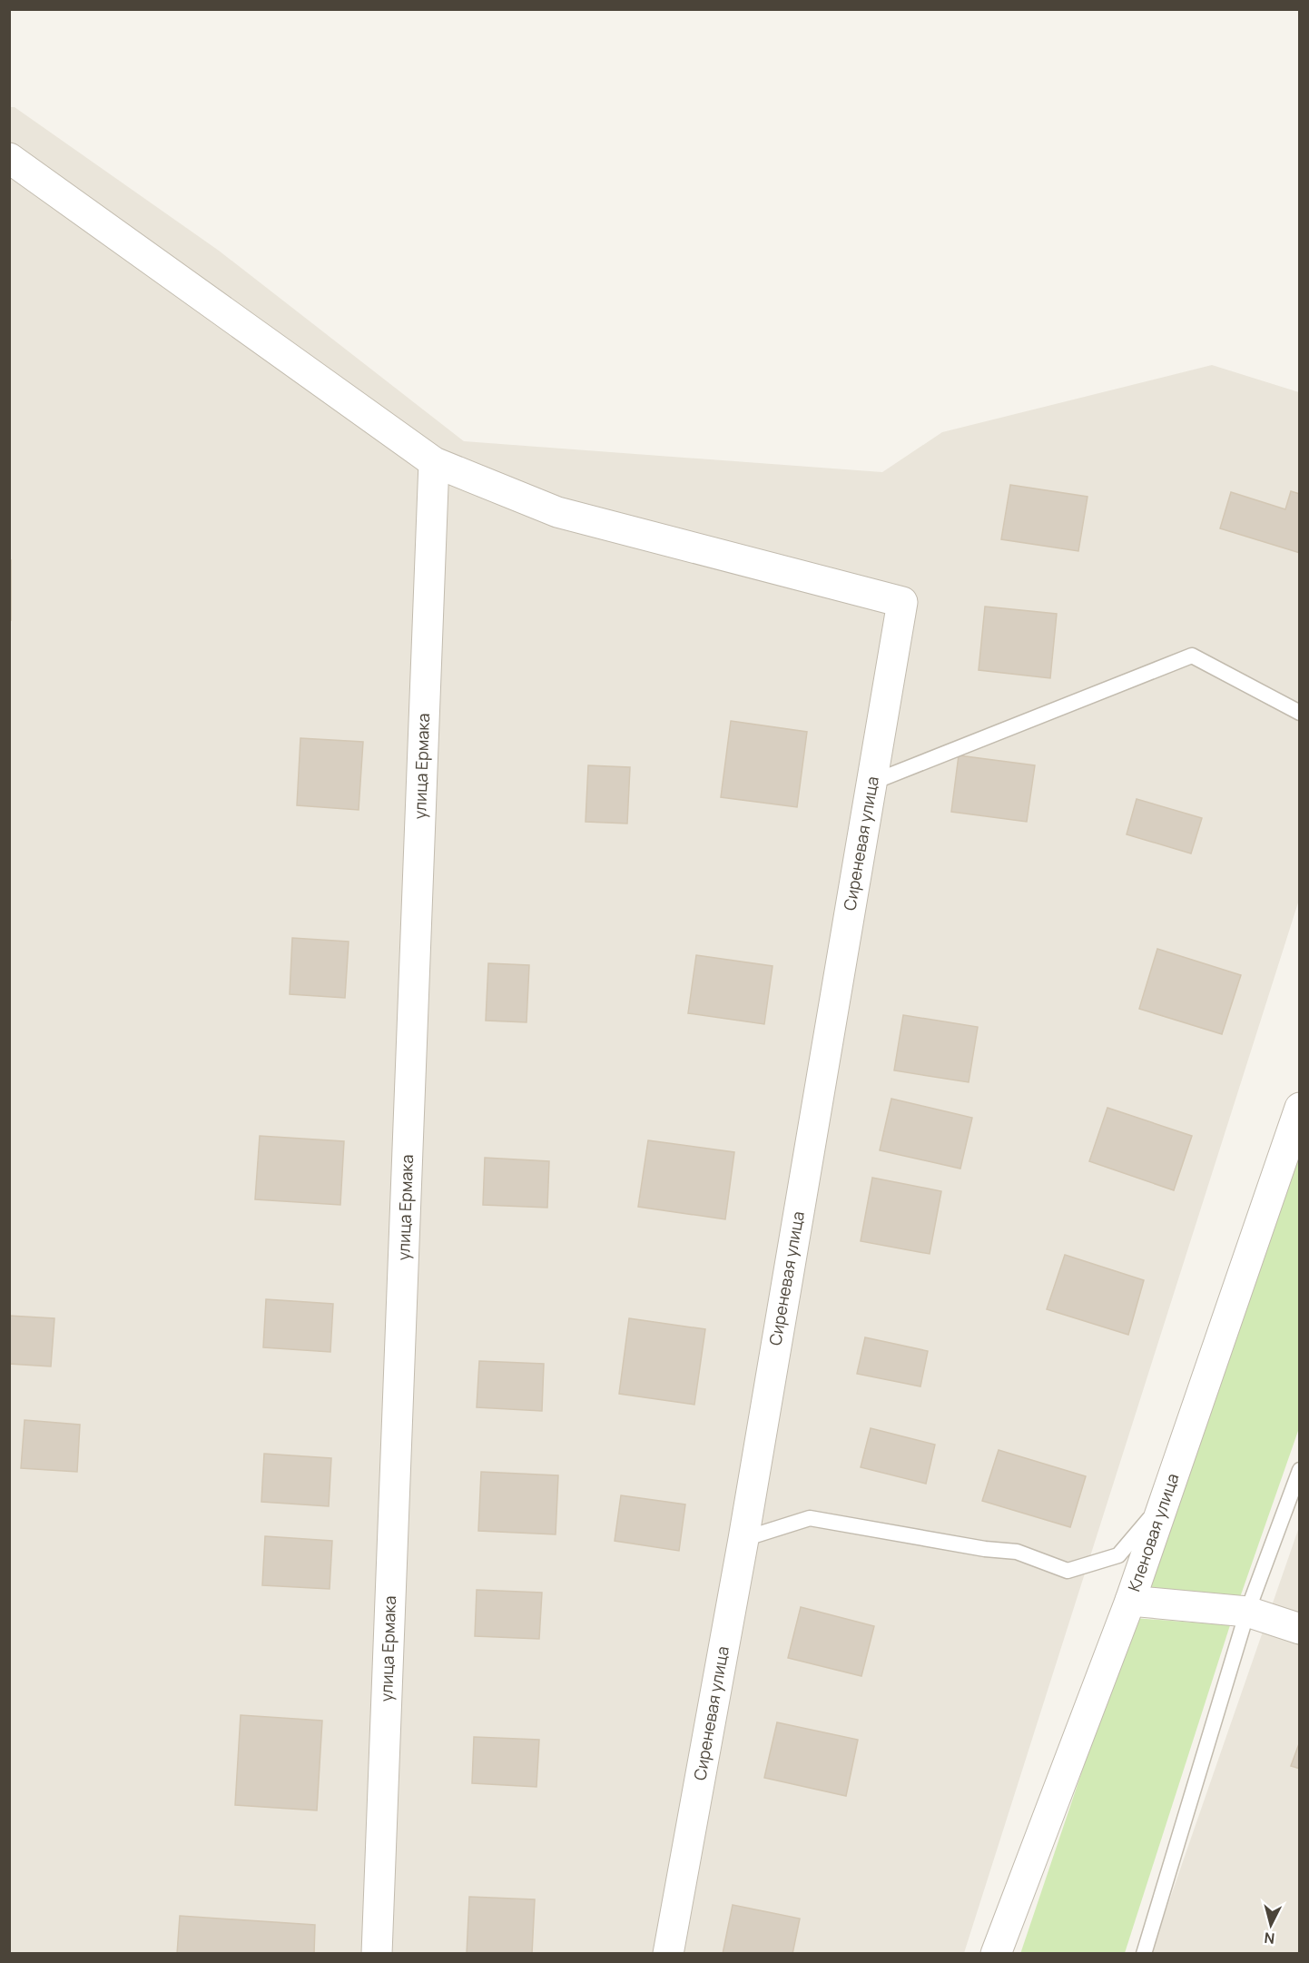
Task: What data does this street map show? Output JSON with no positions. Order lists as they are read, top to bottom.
{
  "streets": {
    "street": ["улица Ермака", "Сиреневая улица", "Кленовая улица"]
  },
  "crossings": [
    ["улица Ермака", "Сиреневая улица"]
  ],
  "north": "bottom"
}
